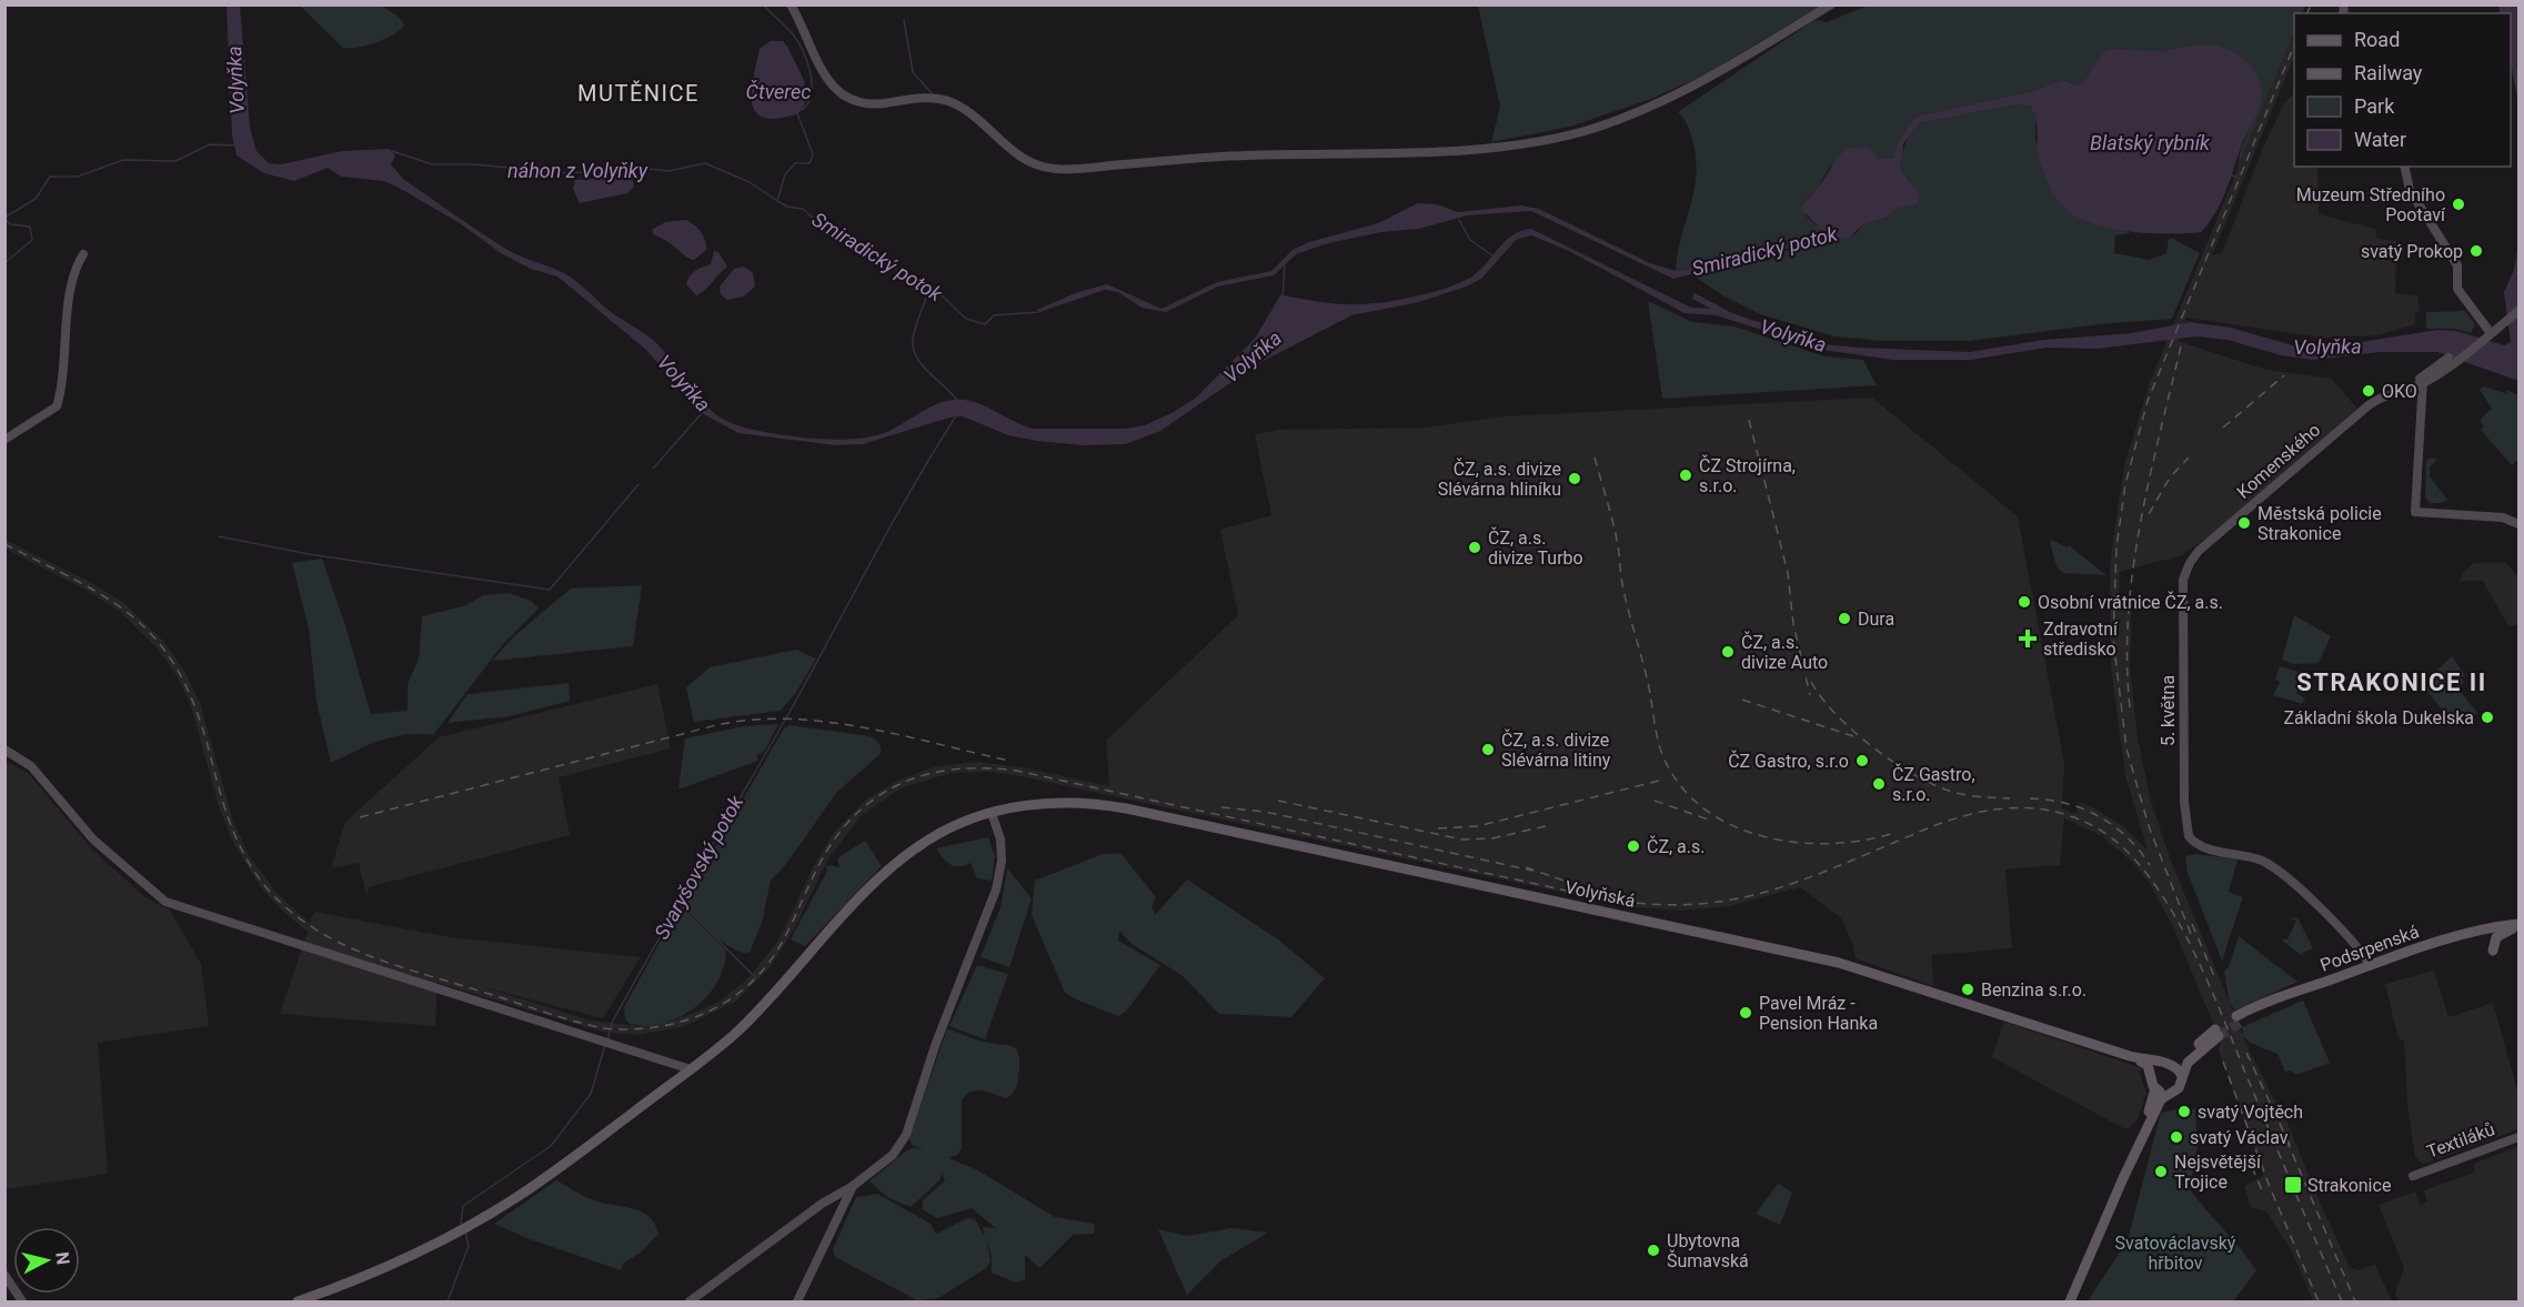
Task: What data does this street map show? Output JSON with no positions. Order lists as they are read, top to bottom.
{
  "streets": {
    "main road": ["Volyňská", "Podsrpenská"],
    "street": ["Komenského", "5. května", "Textiláků"]
  },
  "crossings": [
    ["Komenského", "5. května"],
    ["5. května", "Podsrpenská"]
  ],
  "districts": ["MUTĚNICE", "STRAKONICE II"],
  "water": [
    "Volyňka",
    "Čtverec",
    "Blatský rybník",
    "náhon z Volyňky",
    "Smiradický potok",
    "Svaryšovský potok"
  ],
  "parks": ["Svatováclavský hřbitov"],
  "places": {
    "other": [
      "Muzeum Středního Pootaví",
      "svatý Prokop",
      "OKO",
      "ČZ Strojírna, s.r.o.",
      "ČZ, a.s. divize Slévárna hliníku",
      "Městská policie Strakonice",
      "ČZ, a.s. divize Turbo",
      "Osobní vrátnice ČZ, a.s.",
      "Dura",
      "ČZ, a.s. divize Auto",
      "Základní škola Dukelska",
      "ČZ, a.s. divize Slévárna litiny",
      "ČZ Gastro, s.r.o",
      "ČZ Gastro, s.r.o.",
      "ČZ, a.s.",
      "Benzina s.r.o.",
      "Pavel Mráz - Pension Hanka",
      "svatý Vojtěch",
      "svatý Václav",
      "Nejsvětější Trojice",
      "Ubytovna Šumavská"
    ],
    "health": ["Zdravotní středisko"],
    "transit": ["Strakonice"]
  },
  "legend": [
    "Road",
    "Railway",
    "Park",
    "Water"
  ],
  "north": "right"
}
